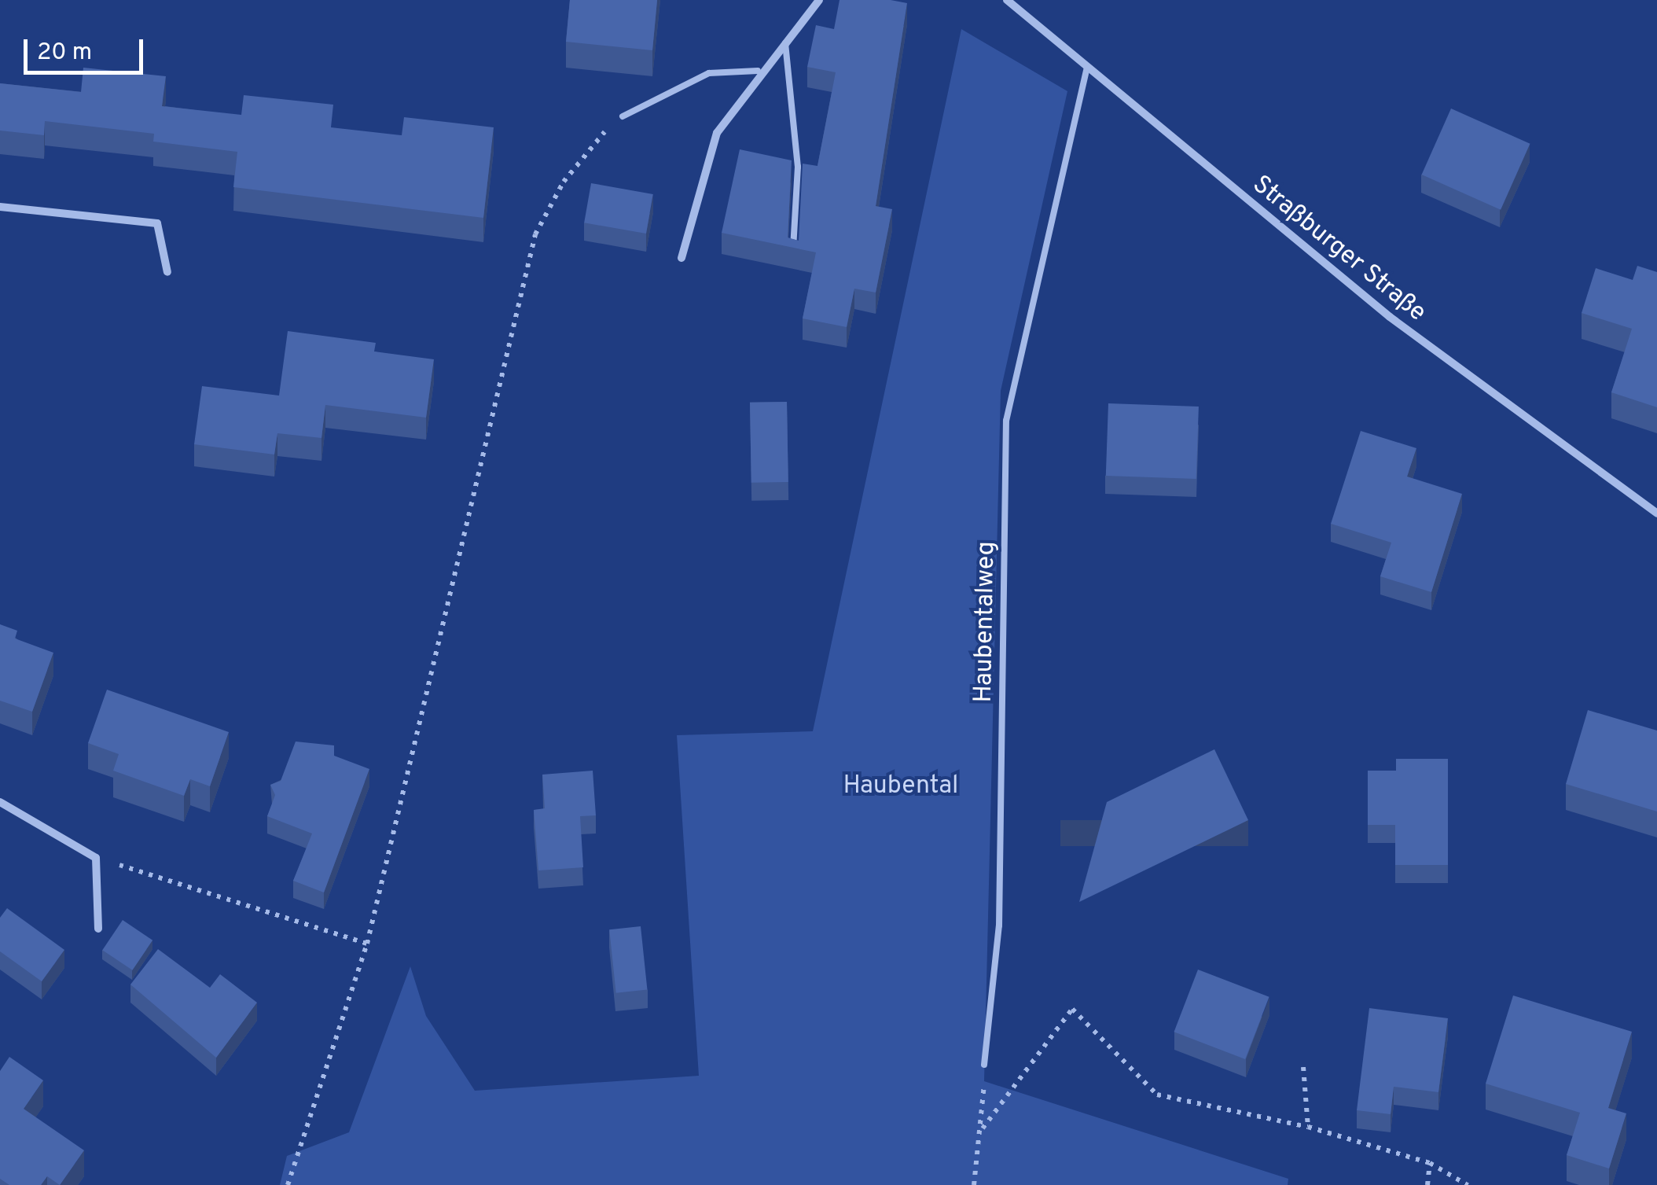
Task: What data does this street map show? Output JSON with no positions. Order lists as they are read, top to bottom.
{
  "streets": {
    "street": ["Straßburger Straße"],
    "lane": ["Haubentalweg"]
  },
  "crossings": [
    ["Straßburger Straße", "Haubentalweg"]
  ],
  "parks": ["Haubental"],
  "scale_bar": "20 m"
}
